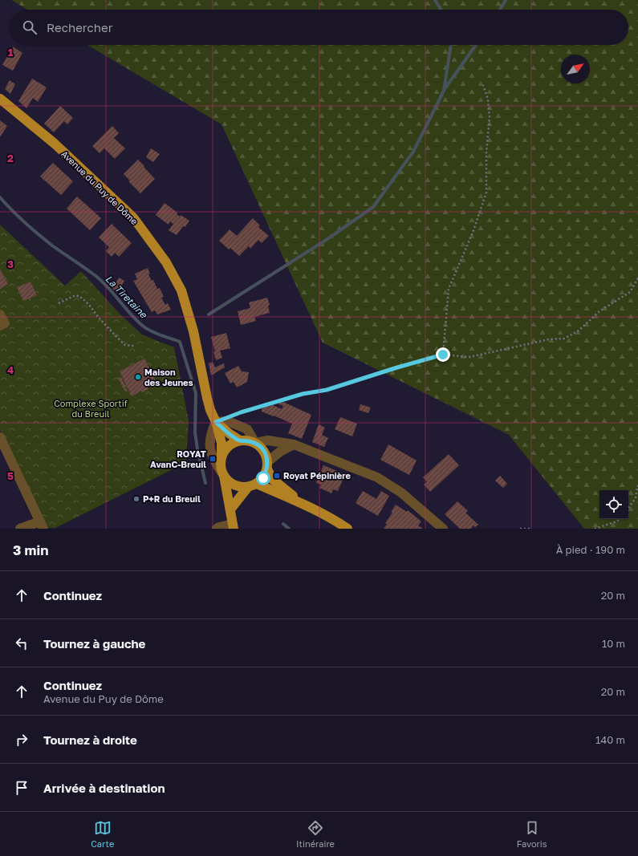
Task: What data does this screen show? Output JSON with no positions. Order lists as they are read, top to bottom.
{
  "streets": {
    "main road": ["Avenue du Puy de Dôme"]
  },
  "water": ["La Tiretaine"],
  "parks": ["Complexe Sportif du Breuil"],
  "places": {
    "other": ["Maison des Jeunes", "P+R du Breuil"],
    "transit": ["ROYAT AvanC-Breuil", "Royat Pépinière"]
  },
  "north": "top right",
  "page": {
    "search": "Rechercher",
    "heading": ["3 min", "À pied · 190 m"],
    "list": [
      ["Continuez", "20 m"],
      ["Tournez à gauche", "10 m"],
      ["Continuez", "Avenue du Puy de Dôme", "20 m"],
      ["Tournez à droite", "140 m"],
      "Arrivée à destination"
    ],
    "nav": ["Carte", "Itinéraire", "Favoris"]
  },
  "grid": {
    "rows": [
      "1",
      "2",
      "3",
      "4",
      "5"
    ]
  }
}
